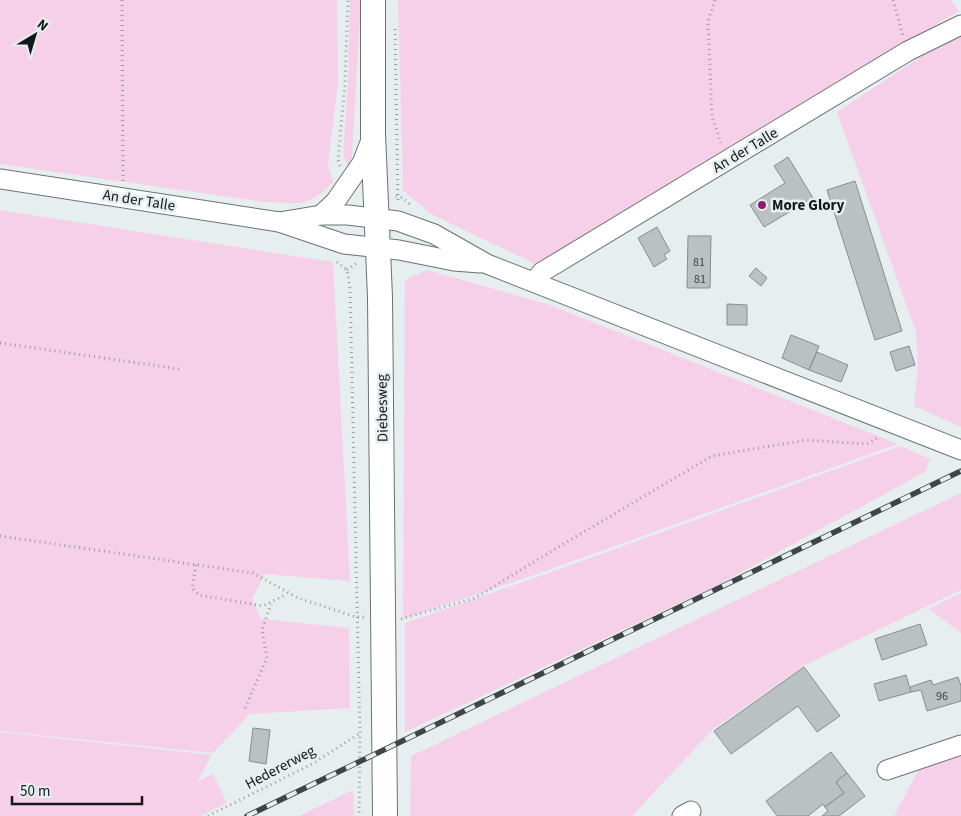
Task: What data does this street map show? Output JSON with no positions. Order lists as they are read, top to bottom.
{
  "streets": {
    "main road": ["Diebesweg"],
    "street": ["An der Talle"],
    "path": ["Hedererweg"]
  },
  "crossings": [
    ["An der Talle", "Diebesweg"]
  ],
  "places": ["More Glory"],
  "house_numbers": ["81", "81", "96"],
  "scale_bar": "50 m",
  "north": "top right"
}
